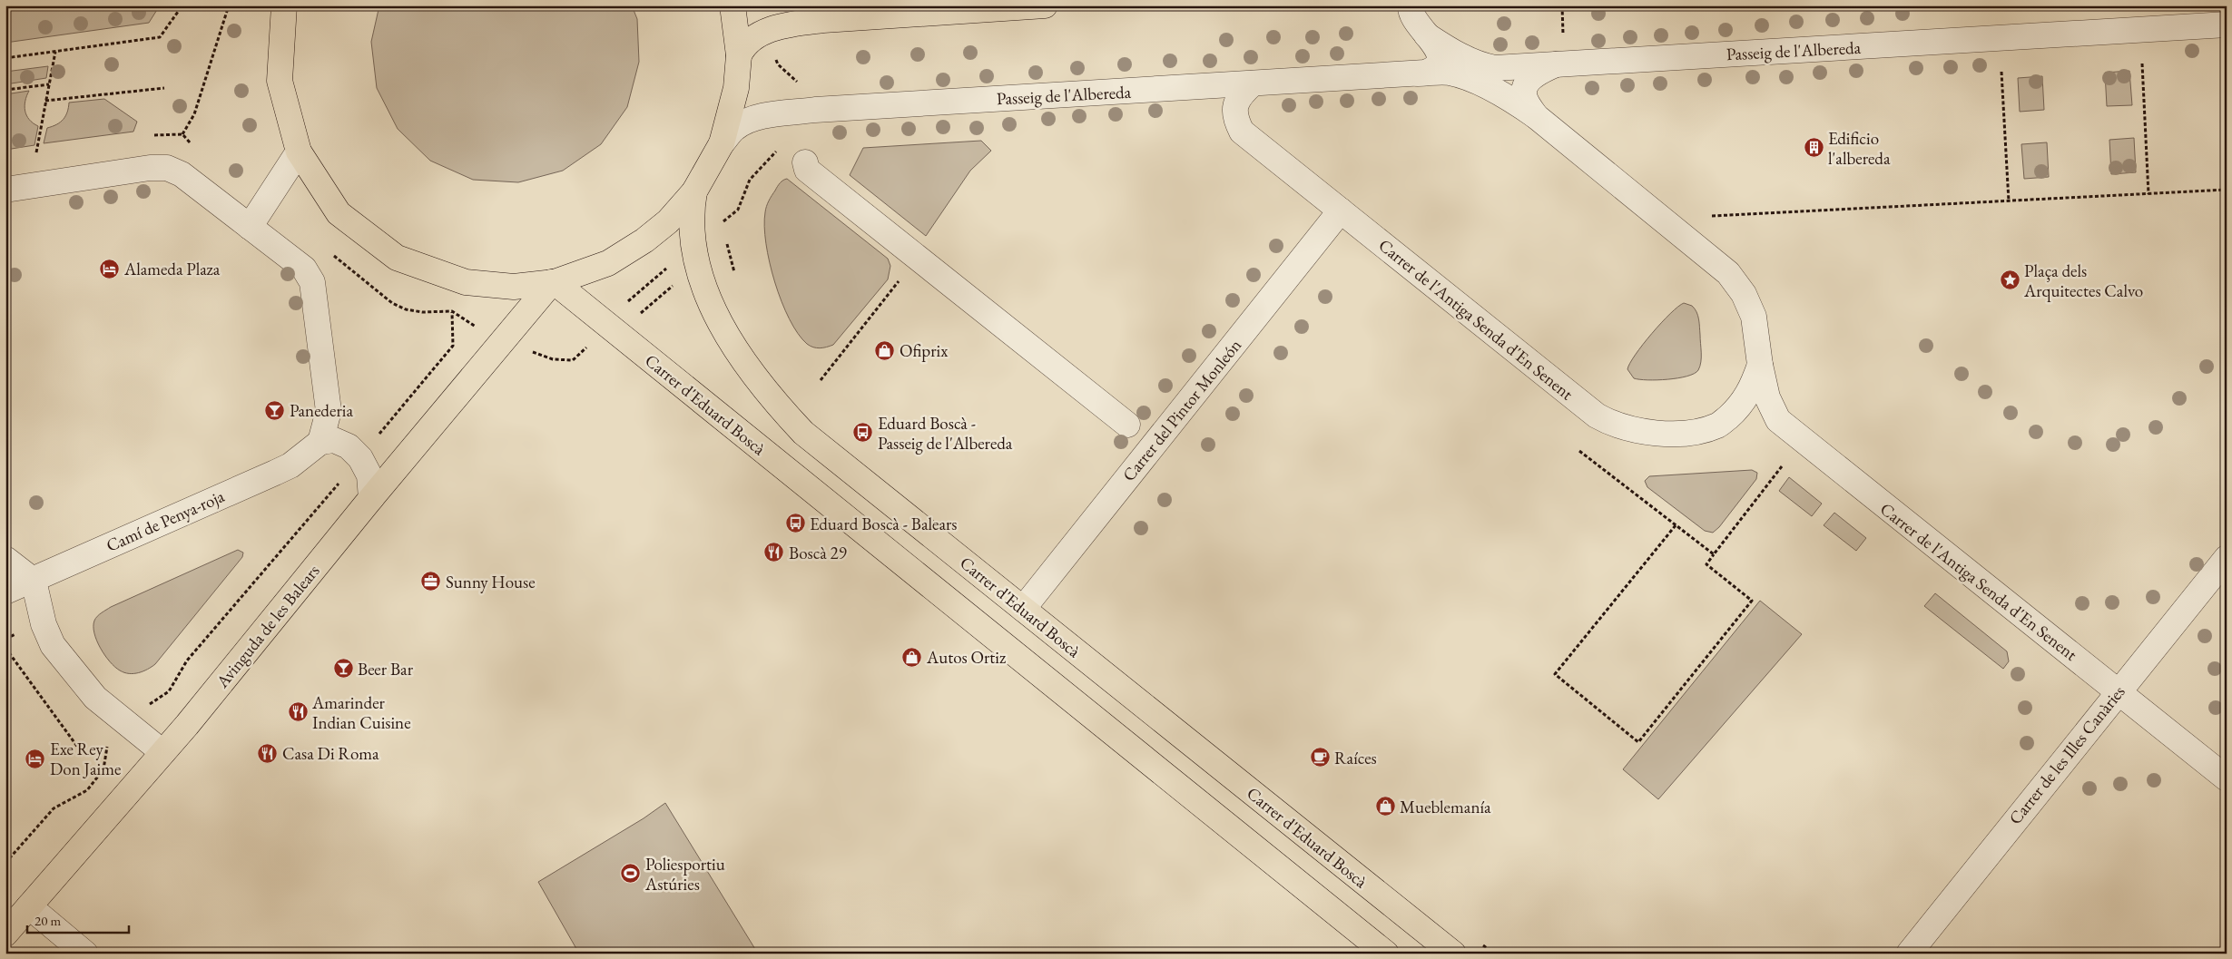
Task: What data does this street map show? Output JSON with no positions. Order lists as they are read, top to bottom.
{
  "streets": {
    "main road": ["Carrer d'Eduard Boscà", "Avinguda de les Balears"],
    "street": [
      "Passeig de l'Albereda",
      "Carrer de l'Antiga Senda d'En Senent",
      "Carrer del Pintor Monleón",
      "Camí de Penya-roja",
      "Carrer de les Illes Canàries"
    ]
  },
  "crossings": [
    ["Passeig de l'Albereda", "Carrer de l'Antiga Senda d'En Senent"],
    ["Carrer de l'Antiga Senda d'En Senent", "Carrer del Pintor Monleón"],
    ["Carrer de l'Antiga Senda d'En Senent", "Carrer de les Illes Canàries"],
    ["Carrer d'Eduard Boscà", "Carrer del Pintor Monleón"],
    ["Carrer d'Eduard Boscà", "Avinguda de les Balears"]
  ],
  "places": {
    "building": ["Edificio l'albereda"],
    "hotel": ["Alameda Plaza", "Exe Rey Don Jaime"],
    "place": ["Plaça dels Arquitectes Calvo"],
    "shop": ["Ofiprix", "Autos Ortiz", "Mueblemanía"],
    "bar": ["Panederia", "Beer Bar"],
    "bus stop": ["Eduard Boscà - Passeig de l'Albereda", "Eduard Boscà - Balears"],
    "restaurant": ["Boscà 29", "Amarinder Indian Cuisine", "Casa Di Roma"],
    "office": ["Sunny House"],
    "cafe": ["Raíces"],
    "sports": ["Poliesportiu Astúries"]
  },
  "scale_bar": "20 m"
}
